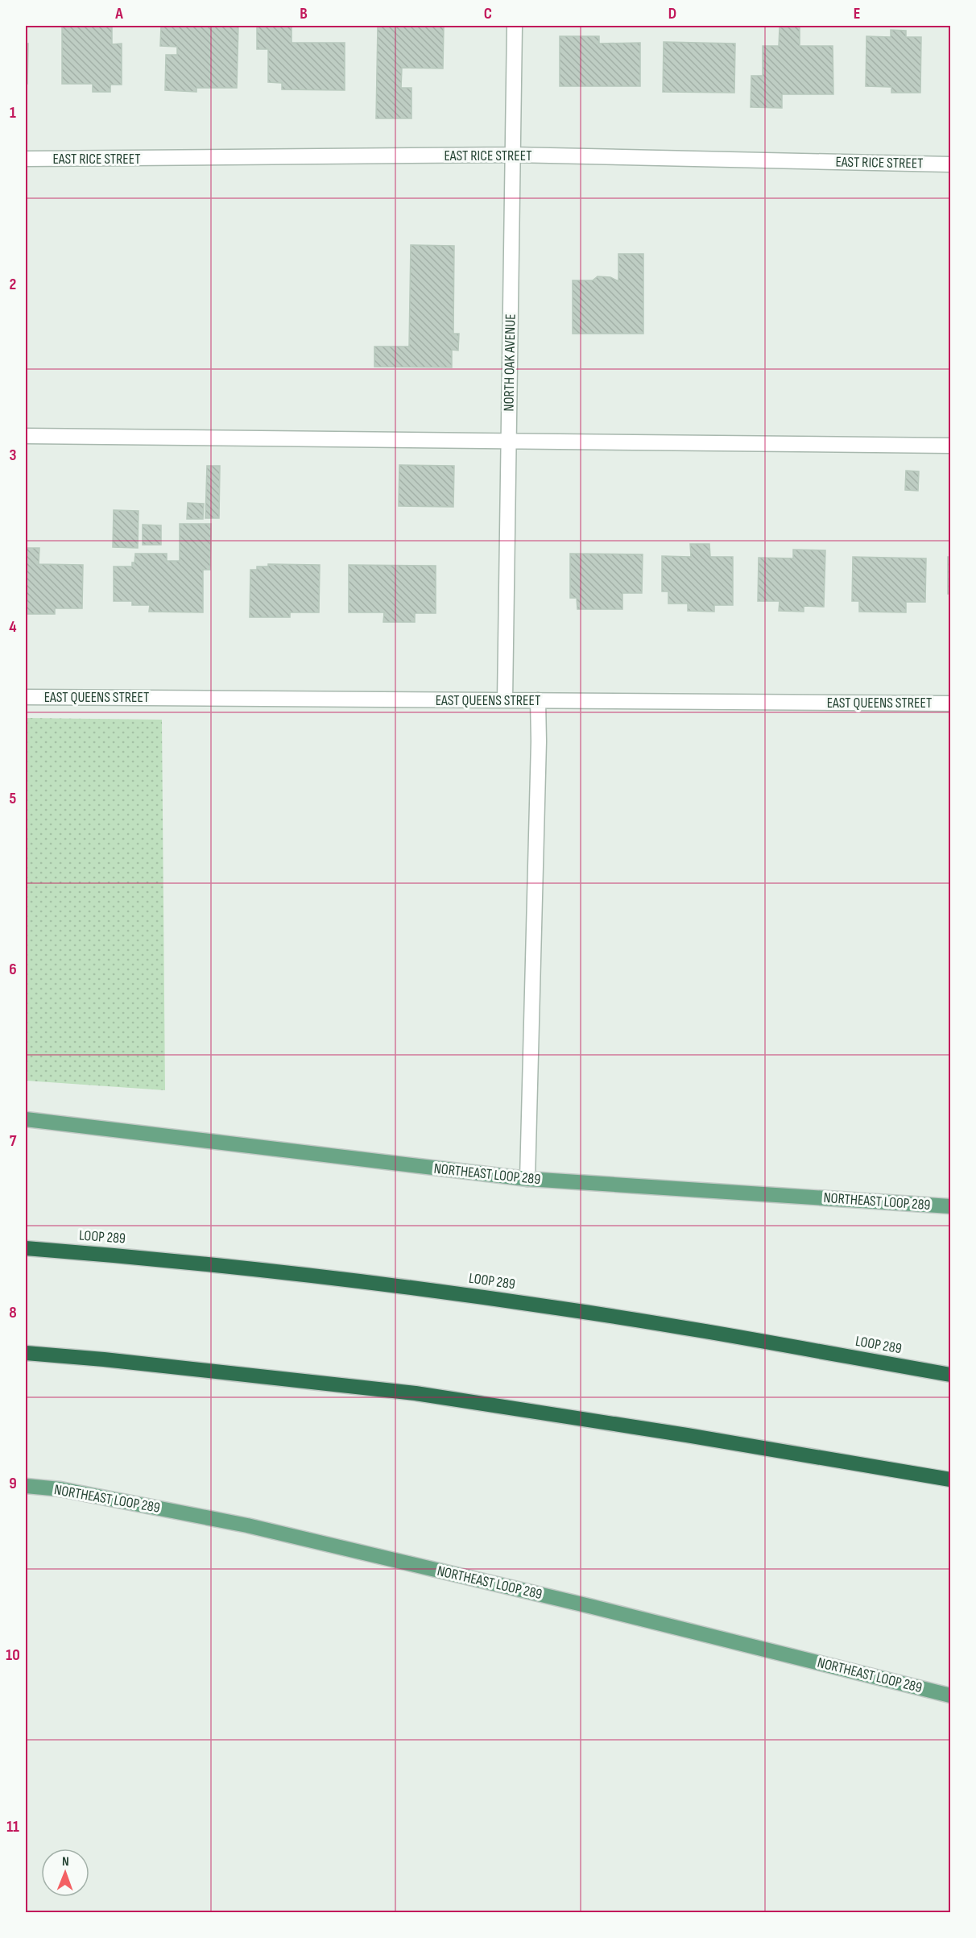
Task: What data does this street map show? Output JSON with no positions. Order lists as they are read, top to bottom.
{
  "streets": {
    "highway": ["LOOP 289"],
    "main road": ["NORTHEAST LOOP 289"],
    "street": ["EAST RICE STREET", "NORTH OAK AVENUE", "EAST QUEENS STREET"]
  },
  "crossings": [
    ["EAST RICE STREET", "NORTH OAK AVENUE"],
    ["NORTH OAK AVENUE", "EAST QUEENS STREET"]
  ],
  "north": "top",
  "grid": {
    "columns": [
      "A",
      "B",
      "C",
      "D",
      "E"
    ],
    "rows": [
      "1",
      "2",
      "3",
      "4",
      "5",
      "6",
      "7",
      "8",
      "9",
      "10",
      "11"
    ]
  }
}
